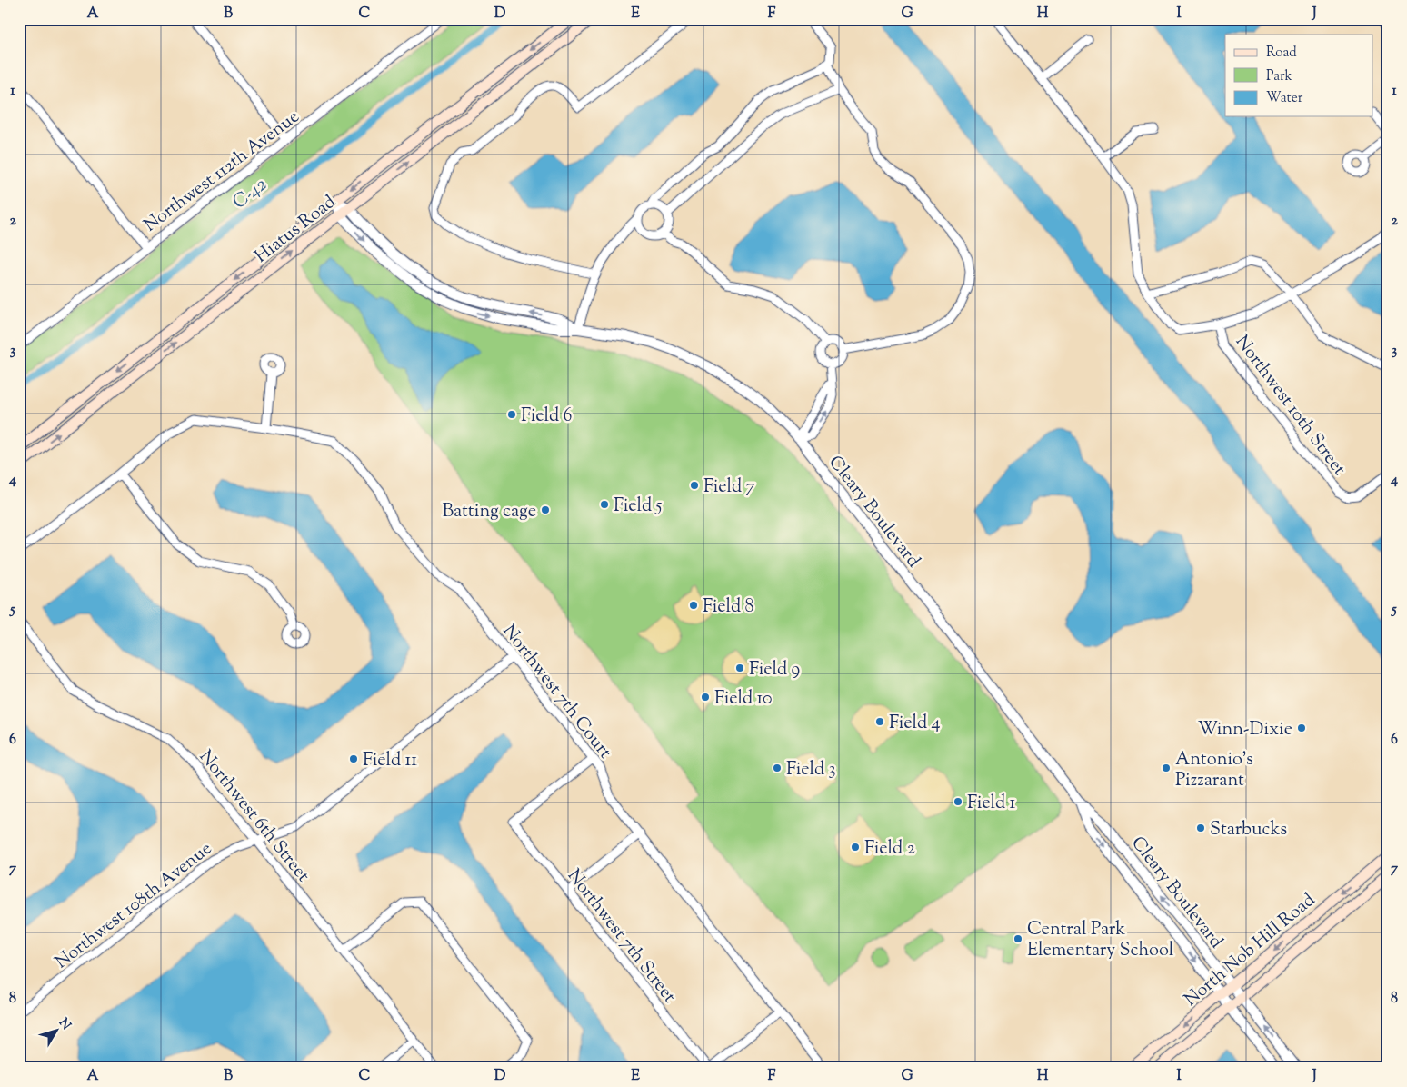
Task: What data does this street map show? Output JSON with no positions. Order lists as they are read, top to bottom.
{
  "streets": {
    "main road": ["Hiatus Road", "North Nob Hill Road"],
    "street": [
      "Northwest 112th Avenue",
      "Northwest 10th Street",
      "Cleary Boulevard",
      "Northwest 7th Court",
      "Northwest 6th Street",
      "Northwest 108th Avenue",
      "Northwest 7th Street"
    ]
  },
  "crossings": [
    ["Hiatus Road", "Cleary Boulevard"],
    ["Cleary Boulevard", "North Nob Hill Road"],
    ["Northwest 7th Court", "Northwest 108th Avenue"],
    ["Northwest 7th Court", "Northwest 7th Street"],
    ["Northwest 6th Street", "Northwest 108th Avenue"]
  ],
  "water": ["C-42"],
  "places": [
    "Field 6",
    "Field 7",
    "Field 5",
    "Batting cage",
    "Field 8",
    "Field 9",
    "Field 10",
    "Field 4",
    "Winn-Dixie",
    "Field 11",
    "Field 3",
    "Antonio's Pizzarant",
    "Field 1",
    "Starbucks",
    "Field 2",
    "Central Park Elementary School"
  ],
  "legend": ["Road", "Park", "Water"],
  "north": "top right",
  "grid": {
    "columns": [
      "A",
      "B",
      "C",
      "D",
      "E",
      "F",
      "G",
      "H",
      "I",
      "J"
    ],
    "rows": [
      "1",
      "2",
      "3",
      "4",
      "5",
      "6",
      "7",
      "8"
    ]
  }
}
